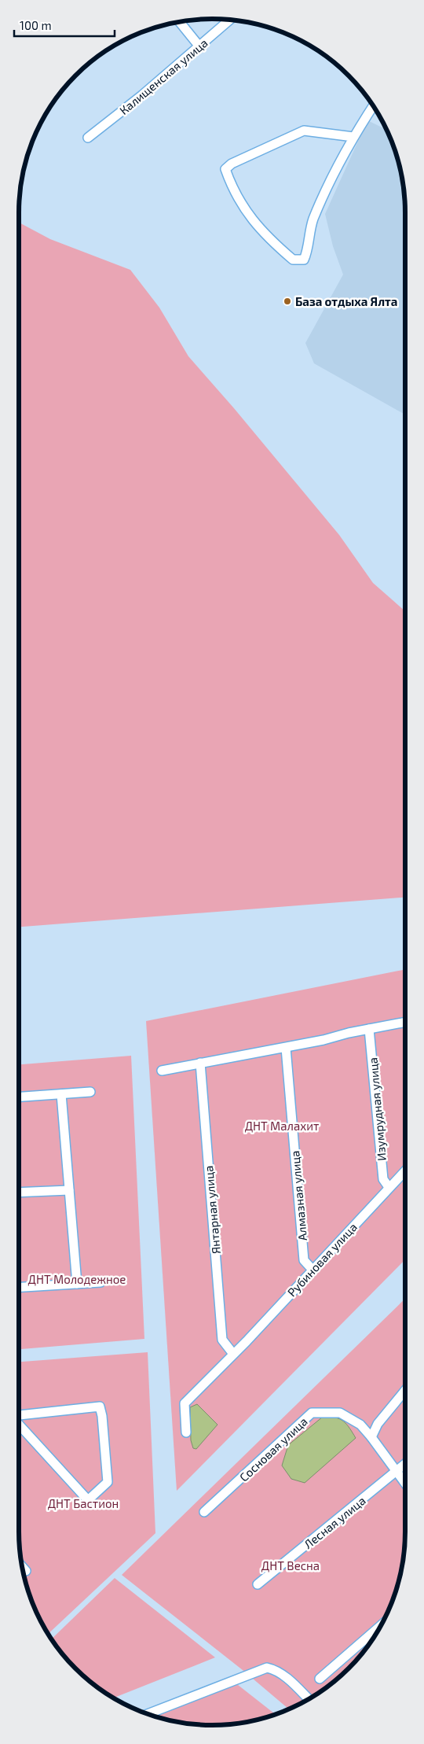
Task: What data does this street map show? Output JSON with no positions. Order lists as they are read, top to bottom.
{
  "streets": {
    "street": [
      "Калищенская улица",
      "Изумрудная улица",
      "Алмазная улица",
      "Янтарная улица",
      "Рубиновая улица",
      "Сосновая улица",
      "Лесная улица"
    ]
  },
  "crossings": [
    ["Изумрудная улица", "Рубиновая улица"],
    ["Алмазная улица", "Рубиновая улица"],
    ["Янтарная улица", "Рубиновая улица"],
    ["Сосновая улица", "Лесная улица"]
  ],
  "parks": [
    "ДНТ Малахит",
    "ДНТ Молодежное",
    "ДНТ Бастион",
    "ДНТ Весна"
  ],
  "places": ["База отдыха Ялта"],
  "scale_bar": "100 m"
}
